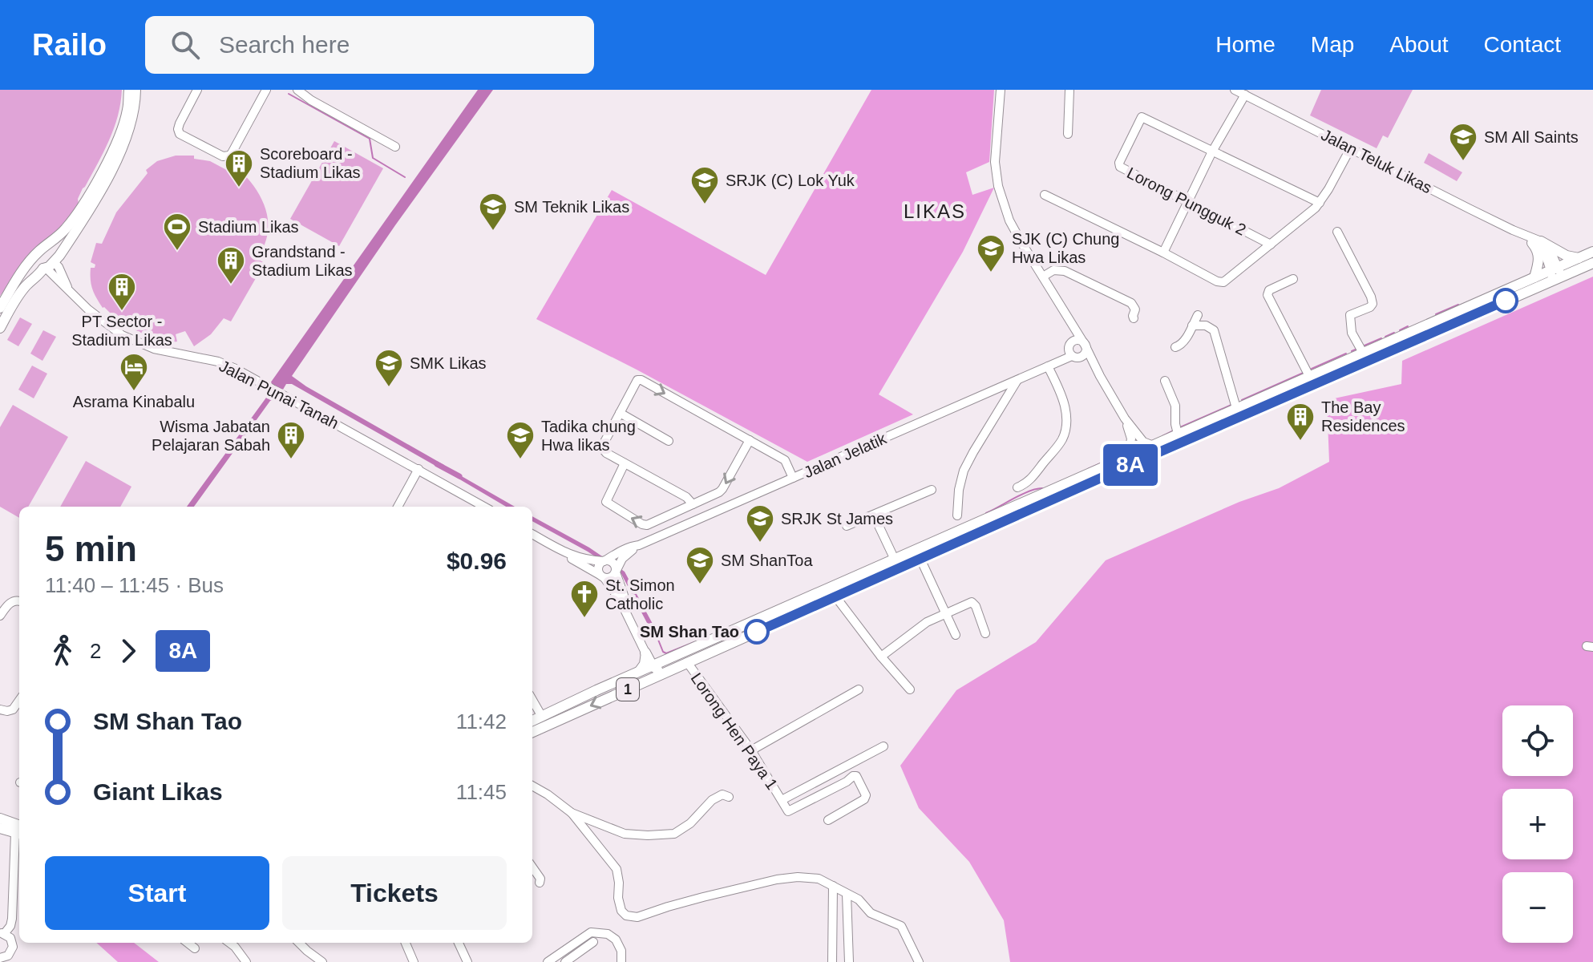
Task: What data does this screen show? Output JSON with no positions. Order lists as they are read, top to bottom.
{
  "streets": {
    "main road": ["1"],
    "street": [
      "Jalan Teluk Likas",
      "Lorong Pungguk 2",
      "Jalan Punai Tanah",
      "Jalan Jelatik",
      "Lorong Hen Paya 1"
    ]
  },
  "crossings": [
    ["1", "Lorong Hen Paya 1"]
  ],
  "districts": ["LIKAS"],
  "places": {
    "school or university": [
      "SM All Saints",
      "SRJK (C) Lok Yuk",
      "SM Teknik Likas",
      "SJK (C) Chung Hwa Likas",
      "SMK Likas",
      "Tadika chung Hwa likas",
      "SRJK St James",
      "SM ShanToa"
    ],
    "building": [
      "Scoreboard - Stadium Likas",
      "Grandstand - Stadium Likas",
      "PT Sector - Stadium Likas",
      "The Bay Residences",
      "Wisma Jabatan Pelajaran Sabah"
    ],
    "sports": ["Stadium Likas"],
    "hotel": ["Asrama Kinabalu"],
    "church": ["St. Simon Catholic"],
    "other": ["SM Shan Tao"]
  },
  "lines": ["bus line 8A"],
  "page": {
    "header": "Railo",
    "search": "Search here",
    "nav": [
      "Home",
      "Map",
      "About",
      "Contact"
    ],
    "on_map": "8A",
    "heading": ["5 min", "11:40 – 11:45 · Bus", "$0.96"],
    "legs": ["2", "8A"],
    "list": [
      {
        "name": "SM Shan Tao",
        "value": "11:42"
      },
      {
        "name": "Giant Likas",
        "value": "11:45"
      }
    ],
    "map_buttons": ["+", "−"],
    "buttons": ["Start", "Tickets"]
  }
}
